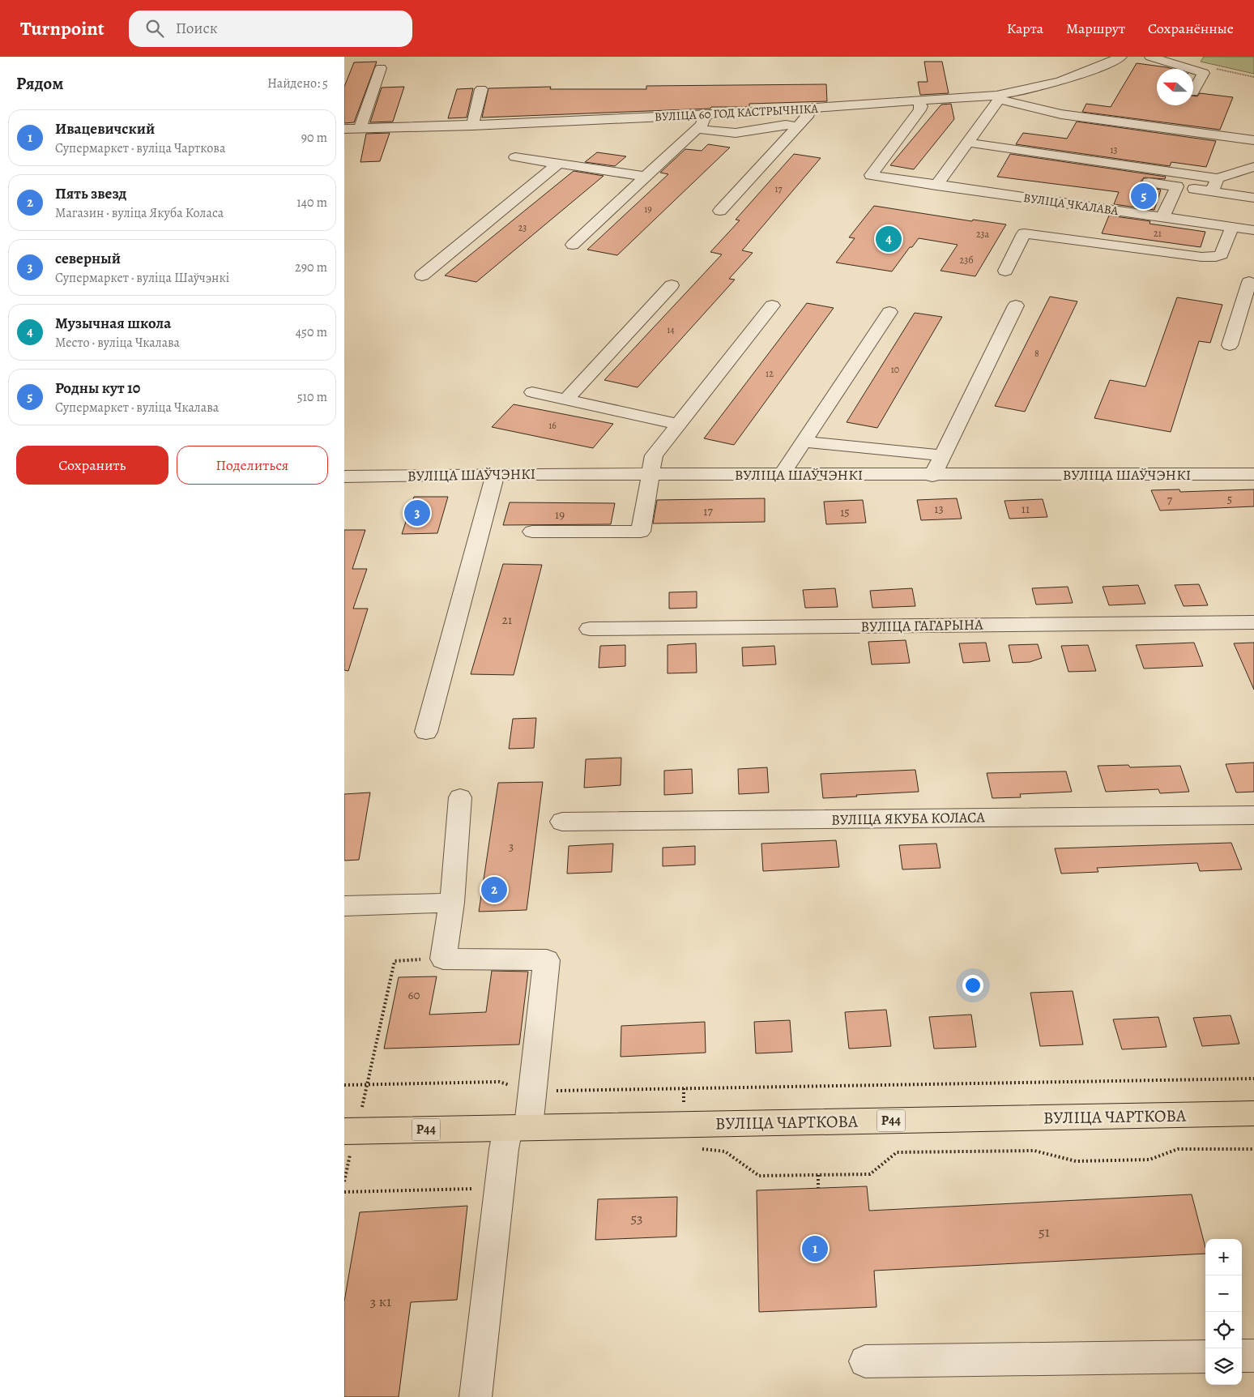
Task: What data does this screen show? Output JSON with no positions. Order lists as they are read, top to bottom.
{
  "streets": {
    "main road": ["ВУЛІЦА ЧАРТКОВА", "Р44"],
    "street": [
      "ВУЛІЦА 60 ГОД КАСТРЫЧНІКА",
      "ВУЛІЦА ЧКАЛАВА",
      "ВУЛІЦА ШАЎЧЭНКІ",
      "ВУЛІЦА ГАГАРЫНА",
      "ВУЛІЦА ЯКУБА КОЛАСА"
    ]
  },
  "crossings": [
    ["ВУЛІЦА 60 ГОД КАСТРЫЧНІКА", "ВУЛІЦА ЧКАЛАВА"]
  ],
  "house_numbers": [
    "13",
    "17",
    "19",
    "23",
    "21",
    "23а",
    "23б",
    "14",
    "8",
    "10",
    "12",
    "16",
    "5",
    "7",
    "13",
    "11",
    "17",
    "15",
    "19",
    "21",
    "3",
    "60",
    "53",
    "51",
    "3 к1"
  ],
  "north": "left",
  "page": {
    "header": "Turnpoint",
    "search": "Поиск",
    "nav": ["Карта", "Маршрут", "Сохранённые"],
    "heading": ["Рядом", "Найдено: 5"],
    "list": [
      {
        "mark": "1",
        "name": "Ивацевичский",
        "note": "Супермаркет · вуліца Чарткова",
        "value": "90 m"
      },
      {
        "mark": "2",
        "name": "Пять звезд",
        "note": "Магазин · вуліца Якуба Коласа",
        "value": "140 m"
      },
      {
        "mark": "3",
        "name": "северный",
        "note": "Супермаркет · вуліца Шаўчэнкі",
        "value": "290 m"
      },
      {
        "mark": "4",
        "name": "Музычная школа",
        "note": "Место · вуліца Чкалава",
        "value": "450 m"
      },
      {
        "mark": "5",
        "name": "Родны кут 10",
        "note": "Супермаркет · вуліца Чкалава",
        "value": "510 m"
      }
    ],
    "pins": [
      "5",
      "4",
      "3",
      "2",
      "1"
    ],
    "buttons": ["Сохранить", "Поделиться"],
    "map_buttons": ["+", "−"]
  }
}
